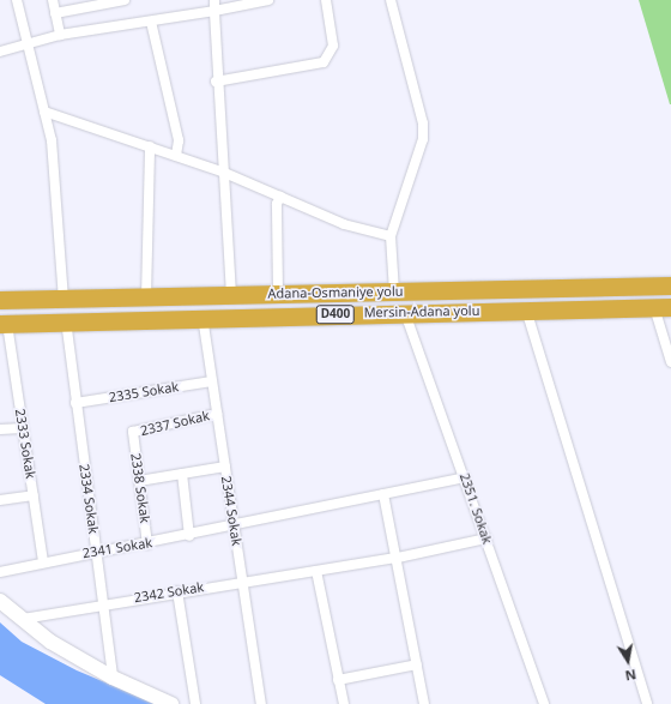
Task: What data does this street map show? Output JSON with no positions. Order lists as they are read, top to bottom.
{
  "streets": {
    "highway": ["Adana-Osmaniye yolu", "Mersin-Adana yolu", "D400"],
    "street": [
      "2335 Sokak",
      "2337 Sokak",
      "2333 Sokak",
      "2338 Sokak",
      "2334 Sokak",
      "2351. Sokak",
      "2344 Sokak",
      "2341 Sokak",
      "2342 Sokak"
    ]
  },
  "crossings": [
    ["Mersin-Adana yolu", "2333 Sokak"],
    ["Mersin-Adana yolu", "2334 Sokak"],
    ["Mersin-Adana yolu", "2351. Sokak"],
    ["Mersin-Adana yolu", "2344 Sokak"],
    ["2335 Sokak", "2334 Sokak"],
    ["2335 Sokak", "2344 Sokak"],
    ["2337 Sokak", "2338 Sokak"],
    ["2337 Sokak", "2344 Sokak"],
    ["2333 Sokak", "2341 Sokak"],
    ["2338 Sokak", "2341 Sokak"],
    ["2334 Sokak", "2341 Sokak"],
    ["2334 Sokak", "2342 Sokak"],
    ["2351. Sokak", "2341 Sokak"],
    ["2351. Sokak", "2342 Sokak"],
    ["2344 Sokak", "2341 Sokak"],
    ["2344 Sokak", "2342 Sokak"]
  ],
  "north": "bottom"
}
